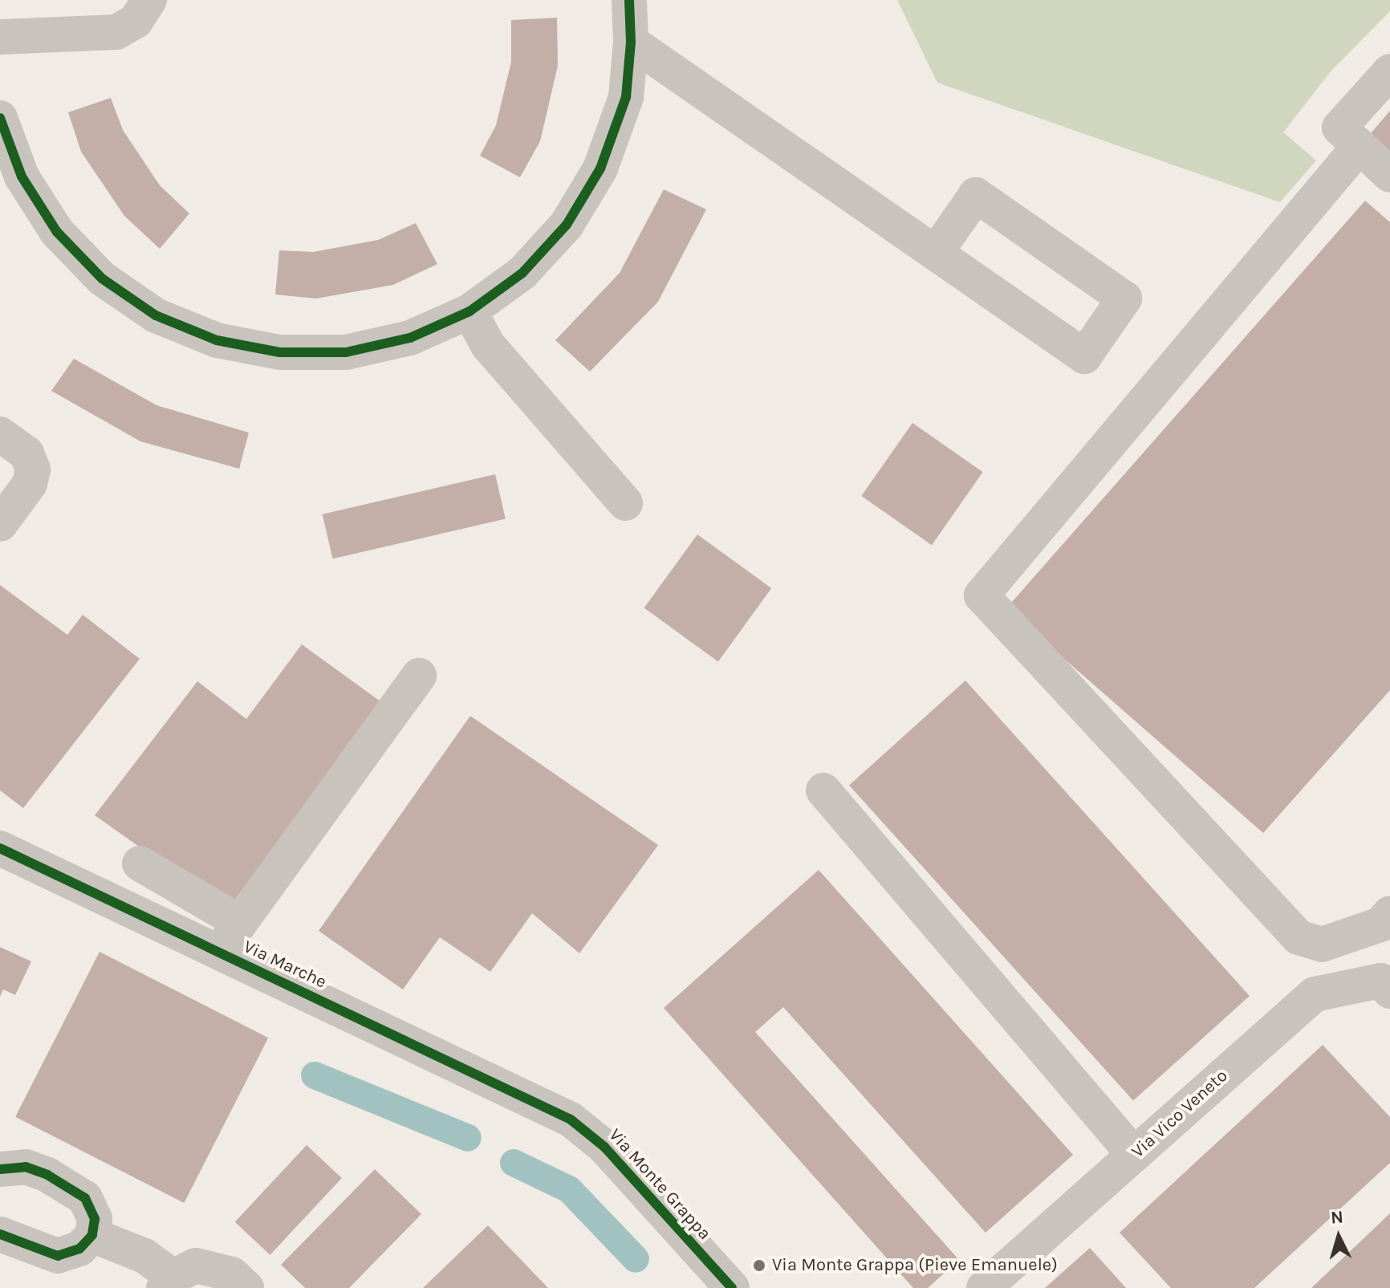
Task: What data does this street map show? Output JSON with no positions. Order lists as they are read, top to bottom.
{
  "streets": {
    "street": ["Via Marche", "Via Vico Veneto", "Via Monte Grappa"]
  },
  "crossings": [
    ["Via Marche", "Via Monte Grappa"]
  ],
  "places": ["Via Monte Grappa (Pieve Emanuele)"],
  "north": "top"
}
